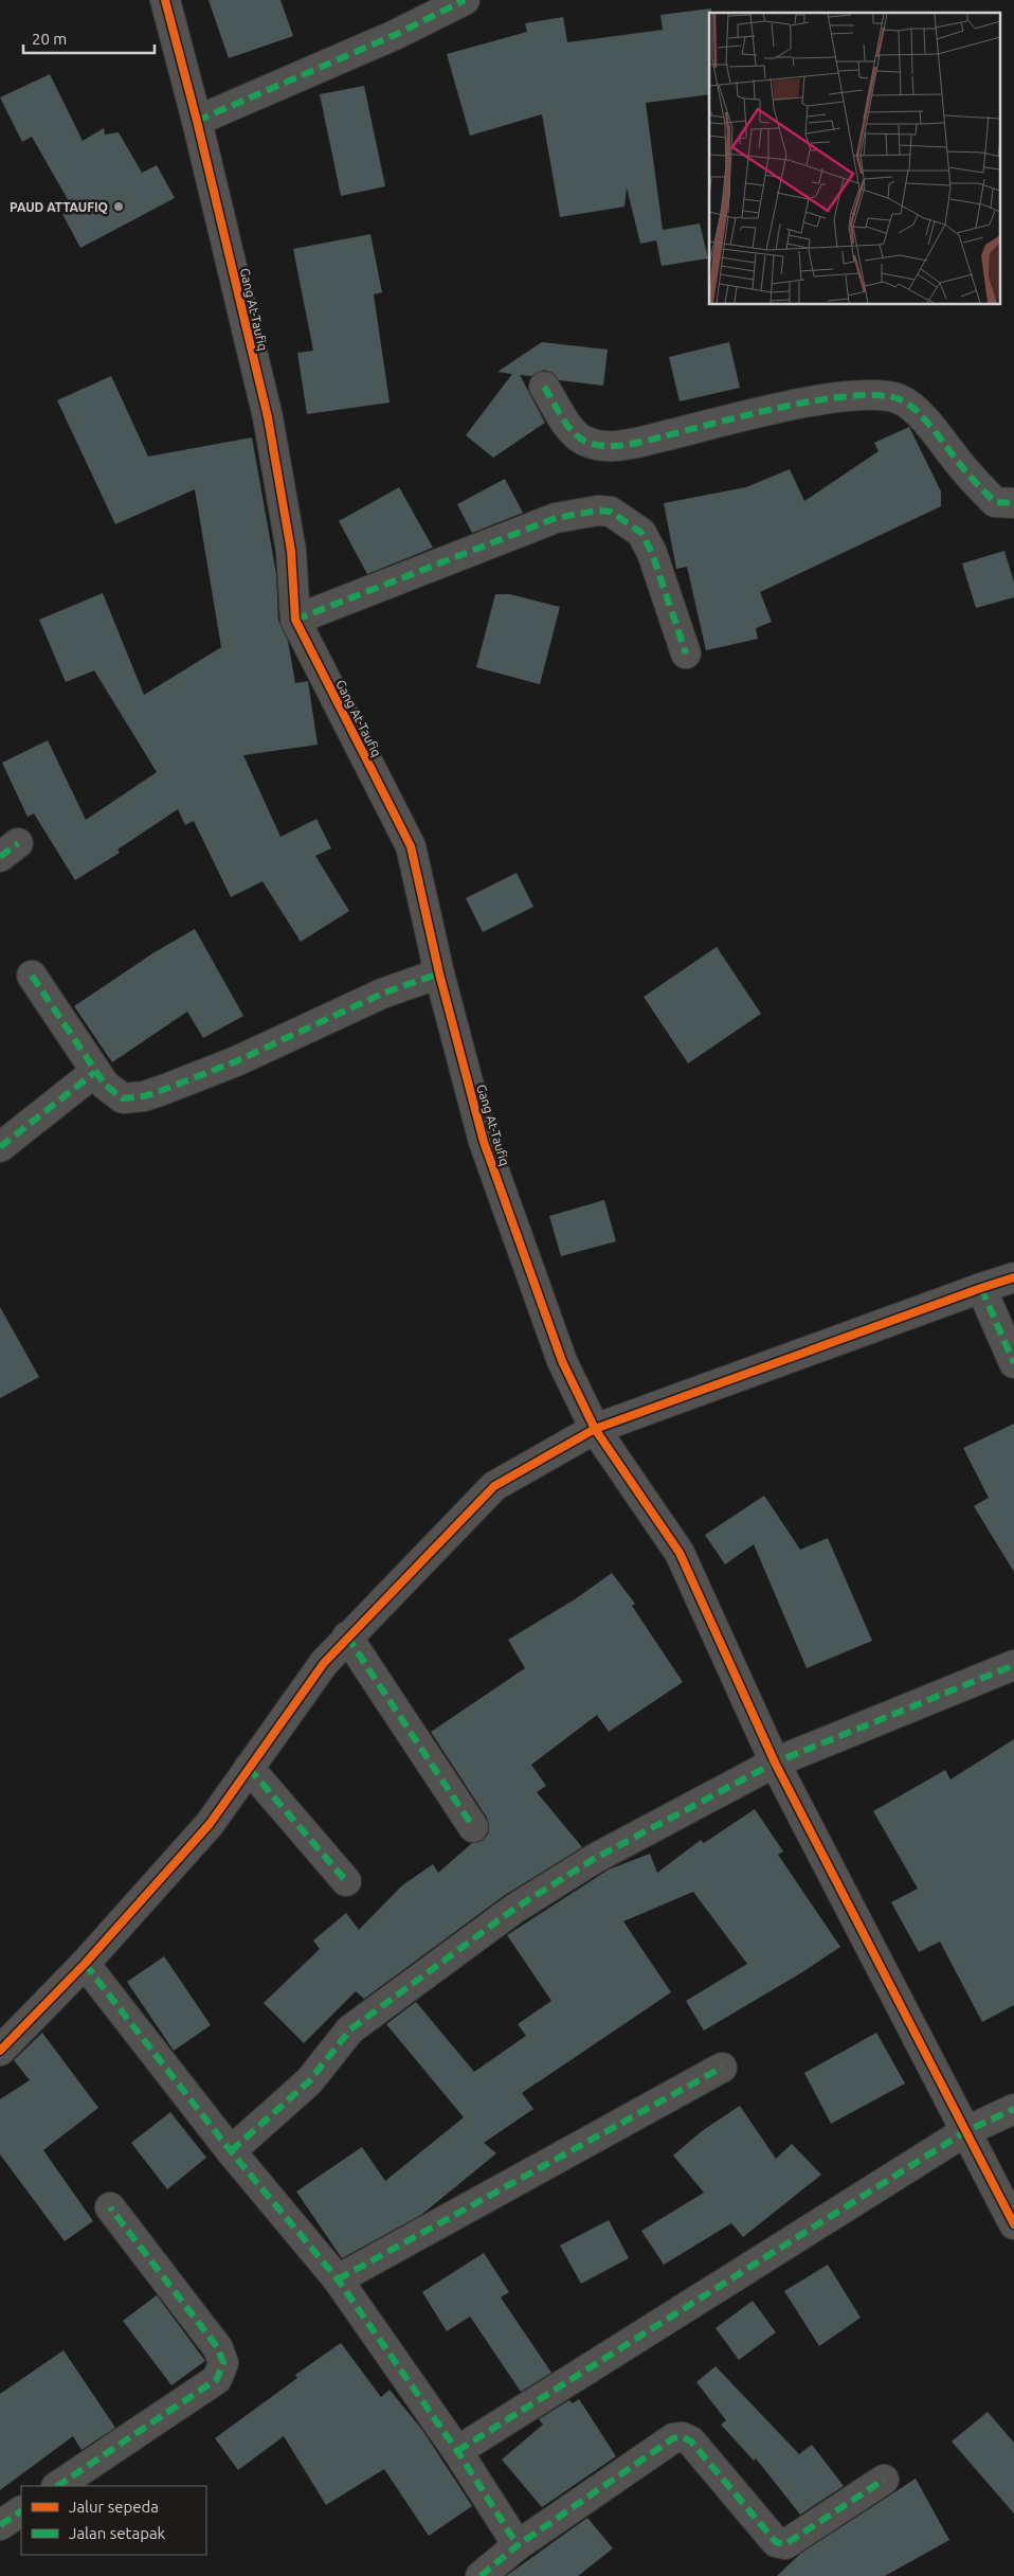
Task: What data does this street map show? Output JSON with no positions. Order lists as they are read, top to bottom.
{
  "streets": {
    "street": ["Gang At-Taufiq"]
  },
  "places": ["PAUD ATTAUFIQ"],
  "legend": ["Jalur sepeda", "Jalan setapak"],
  "scale_bar": "20 m"
}
